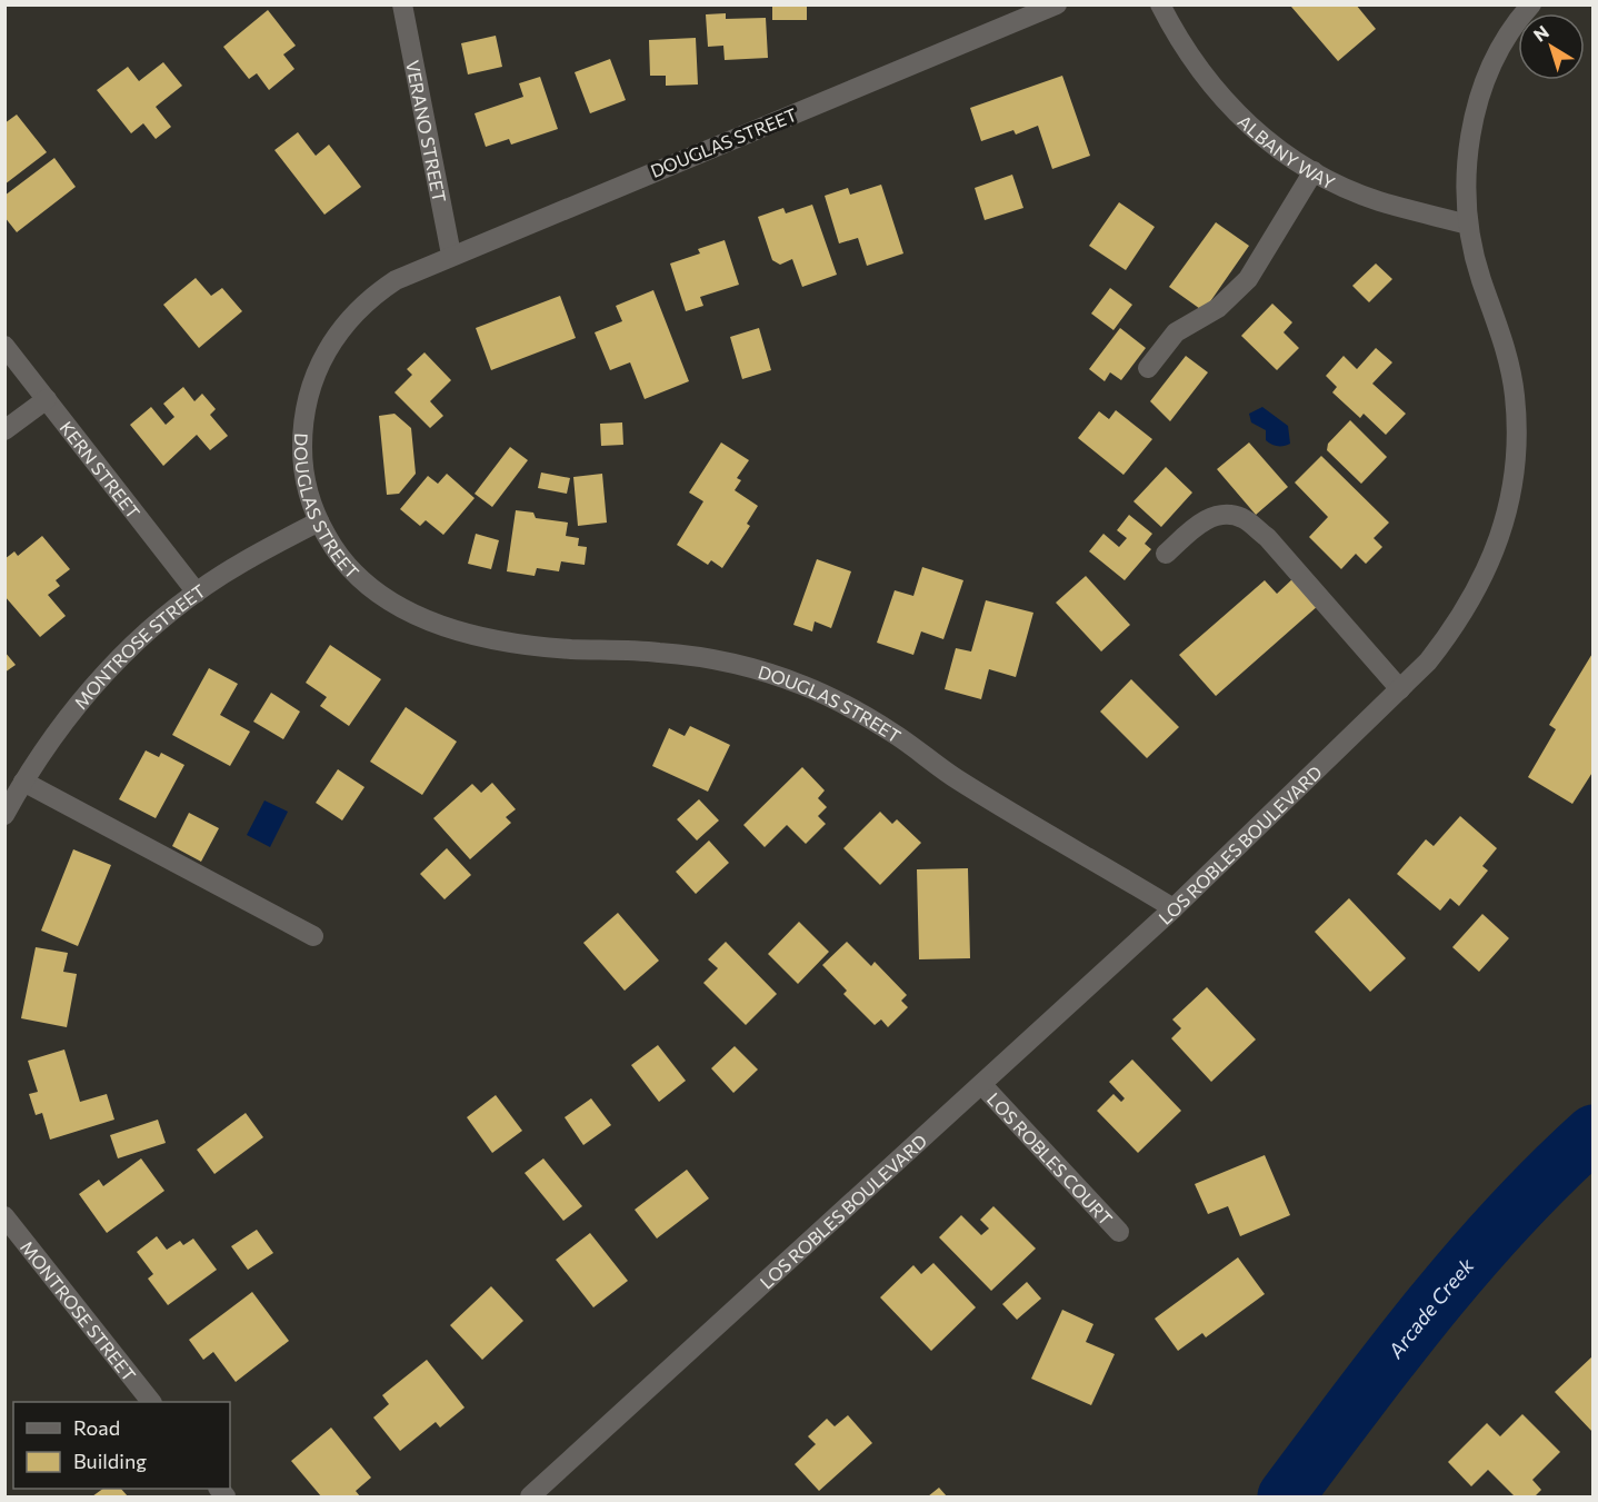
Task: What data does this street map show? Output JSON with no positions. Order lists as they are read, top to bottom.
{
  "streets": {
    "street": [
      "VERANO STREET",
      "DOUGLAS STREET",
      "ALBANY WAY",
      "KERN STREET",
      "MONTROSE STREET",
      "LOS ROBLES BOULEVARD",
      "LOS ROBLES COURT"
    ]
  },
  "crossings": [
    ["VERANO STREET", "DOUGLAS STREET"],
    ["DOUGLAS STREET", "MONTROSE STREET"],
    ["DOUGLAS STREET", "LOS ROBLES BOULEVARD"],
    ["ALBANY WAY", "LOS ROBLES BOULEVARD"],
    ["KERN STREET", "MONTROSE STREET"],
    ["LOS ROBLES BOULEVARD", "LOS ROBLES COURT"]
  ],
  "water": ["Arcade Creek"],
  "legend": ["Road", "Building"],
  "north": "top left"
}
